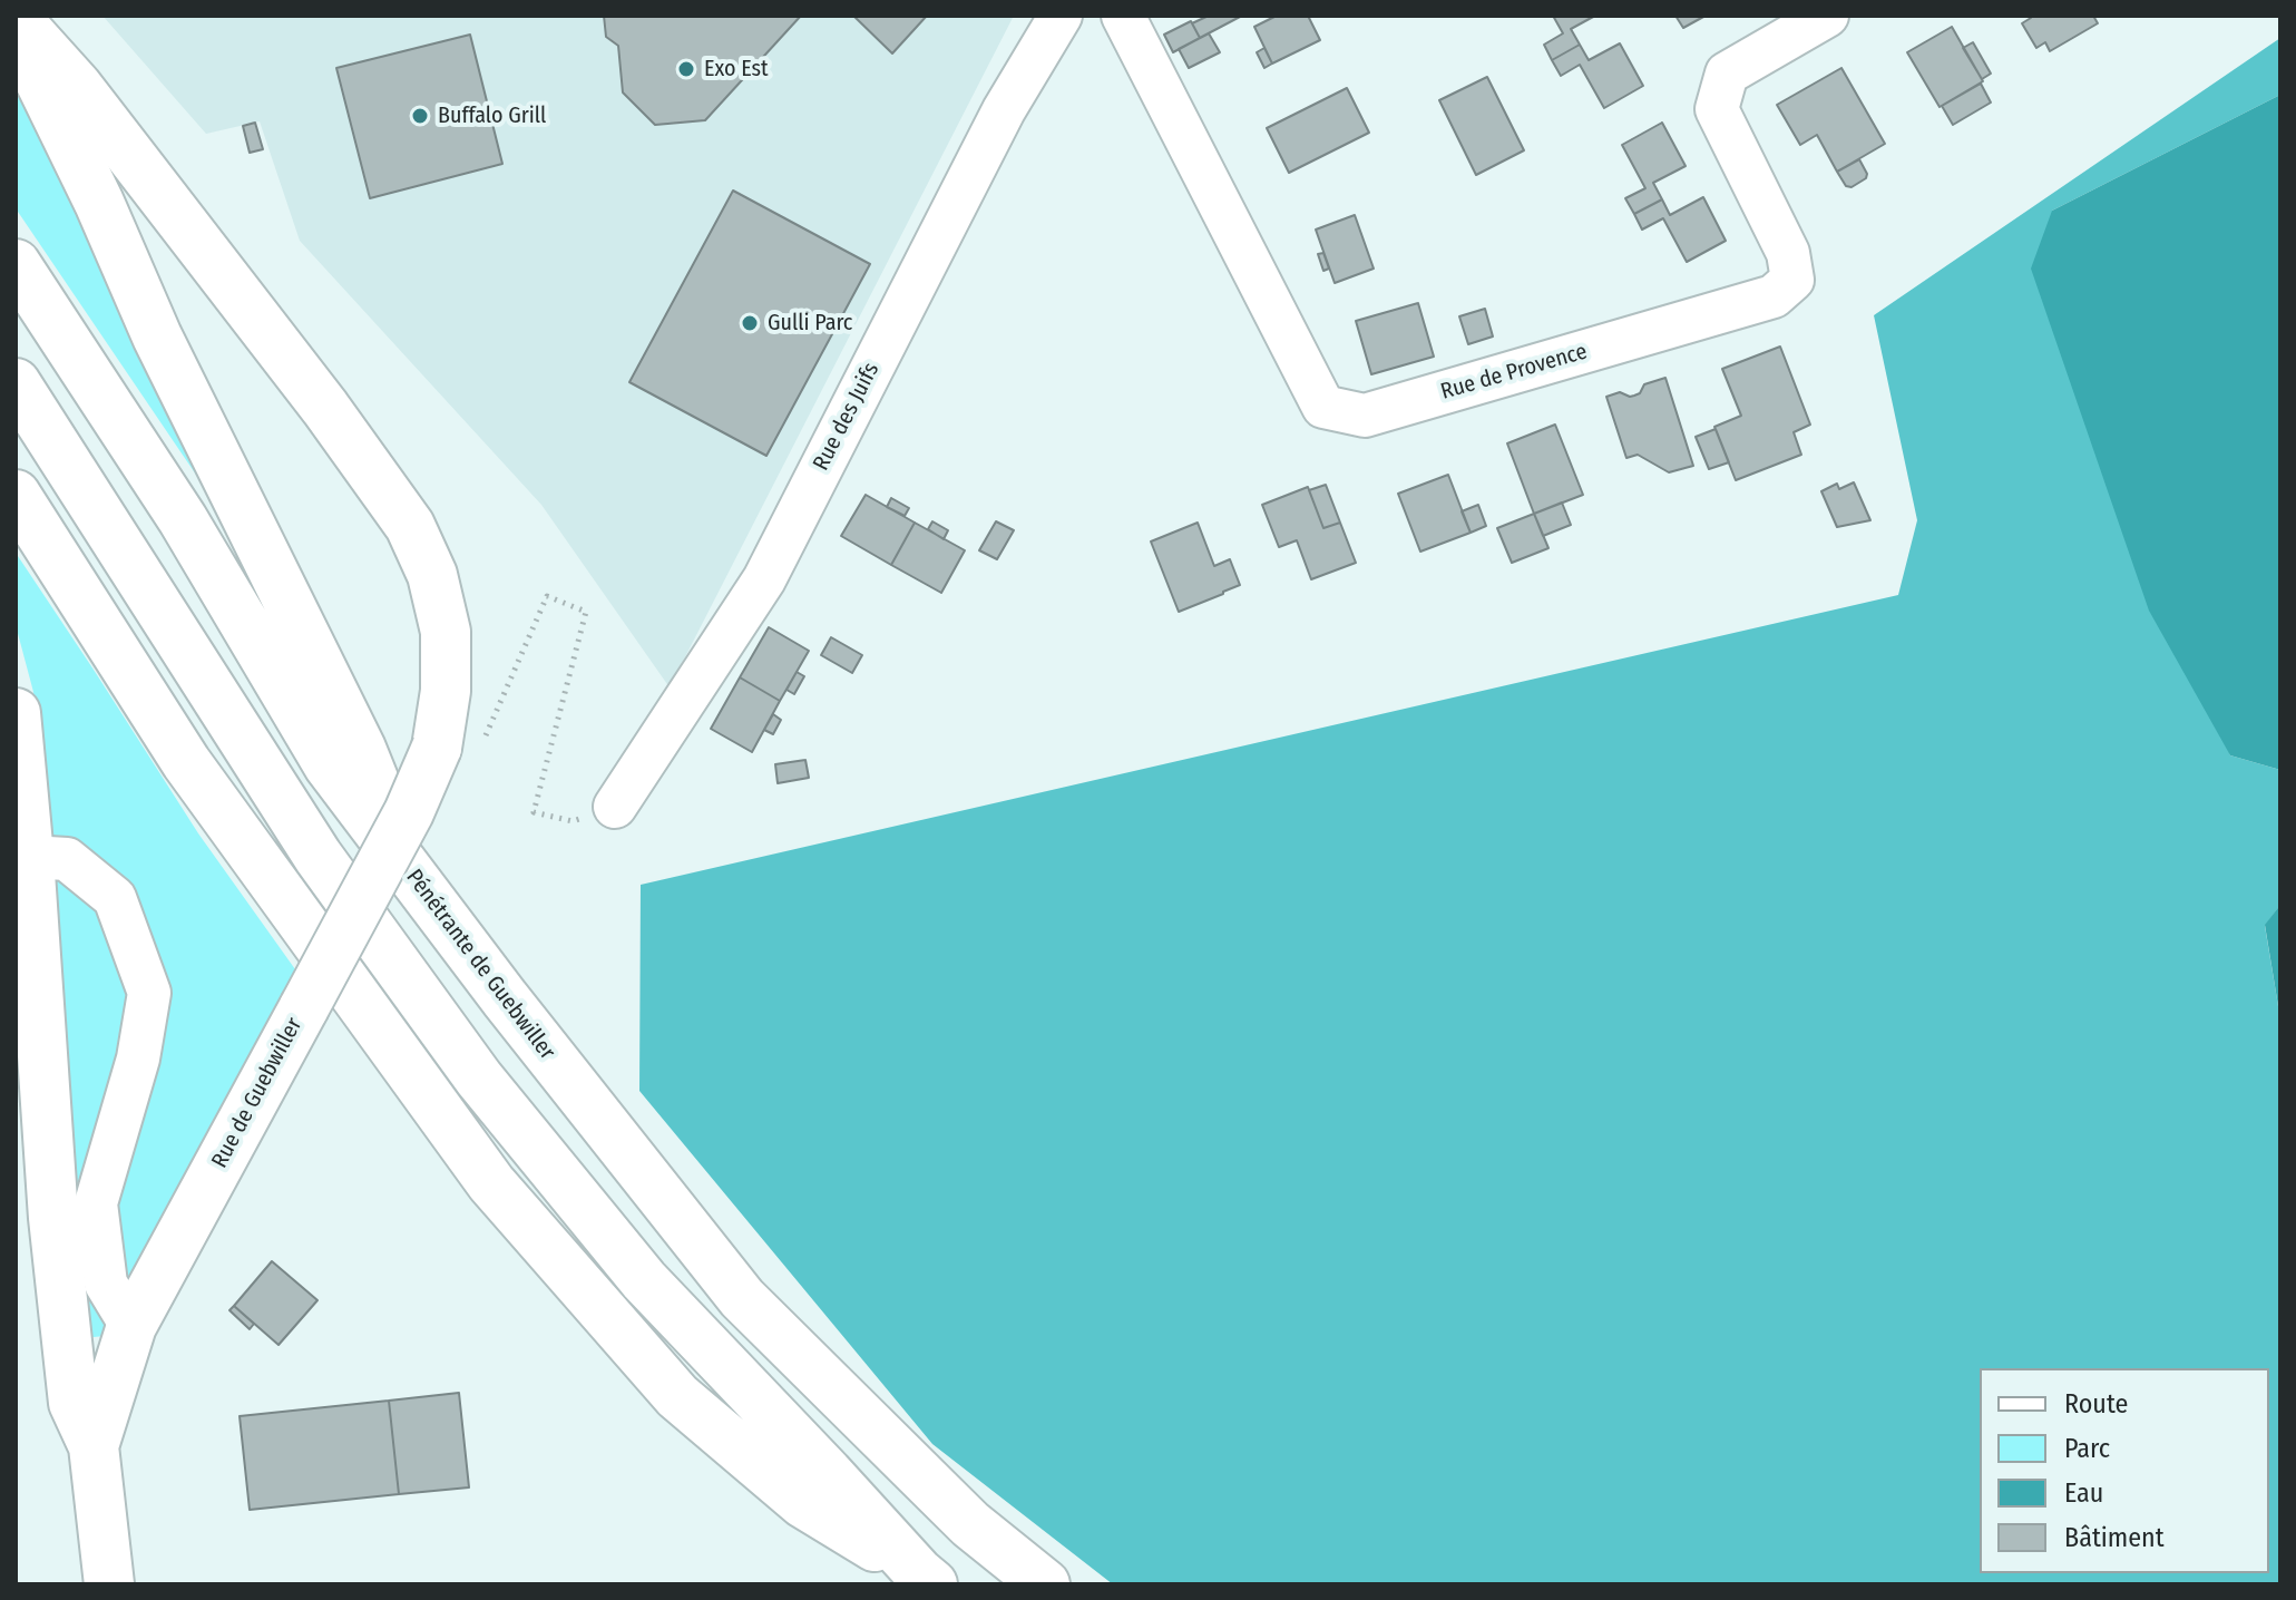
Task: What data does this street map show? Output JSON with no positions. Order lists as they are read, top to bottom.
{
  "streets": {
    "main road": ["Pénétrante de Guebwiller", "Rue de Guebwiller"],
    "street": ["Rue de Provence", "Rue des Juifs"]
  },
  "places": ["Exo Est", "Buffalo Grill", "Gulli Parc"],
  "legend": [
    "Route",
    "Parc",
    "Eau",
    "Bâtiment"
  ]
}
